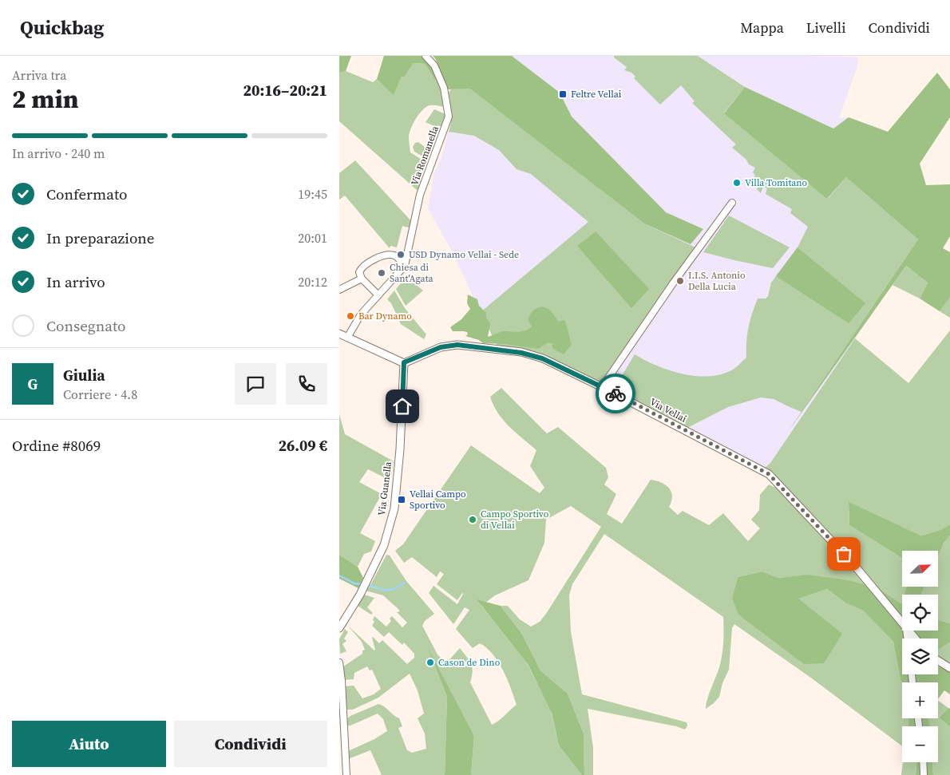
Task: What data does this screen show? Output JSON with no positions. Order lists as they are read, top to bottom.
{
  "streets": {
    "street": ["Via Romanella", "Via Vellai", "Via Guanella"]
  },
  "crossings": [
    ["Via Vellai", "Via Guanella"]
  ],
  "places": {
    "transit": ["Feltre Vellai", "Vellai Campo Sportivo"],
    "other": [
      "Villa Tomitano",
      "USD Dynamo Vellai - Sede",
      "Chiesa di Sant'Agata",
      "I.I.S. Antonio Della Lucia",
      "Bar Dynamo",
      "Campo Sportivo di Vellai",
      "Cason de Dino"
    ]
  },
  "north": "top right",
  "page": {
    "header": "Quickbag",
    "nav": ["Mappa", "Livelli", "Condividi"],
    "heading": ["2 min", "Arriva tra", "20:16–20:21"],
    "panel": [
      "Giulia",
      "Corriere · 4.8",
      "Ordine #8069",
      "26.09 €"
    ],
    "bar": "In arrivo · 240 m",
    "list": [
      ["Confermato", "19:45"],
      ["In preparazione", "20:01"],
      ["In arrivo", "20:12"],
      "Consegnato"
    ],
    "round": "G",
    "map_buttons": ["+", "−"],
    "buttons": ["Aiuto", "Condividi"]
  }
}
